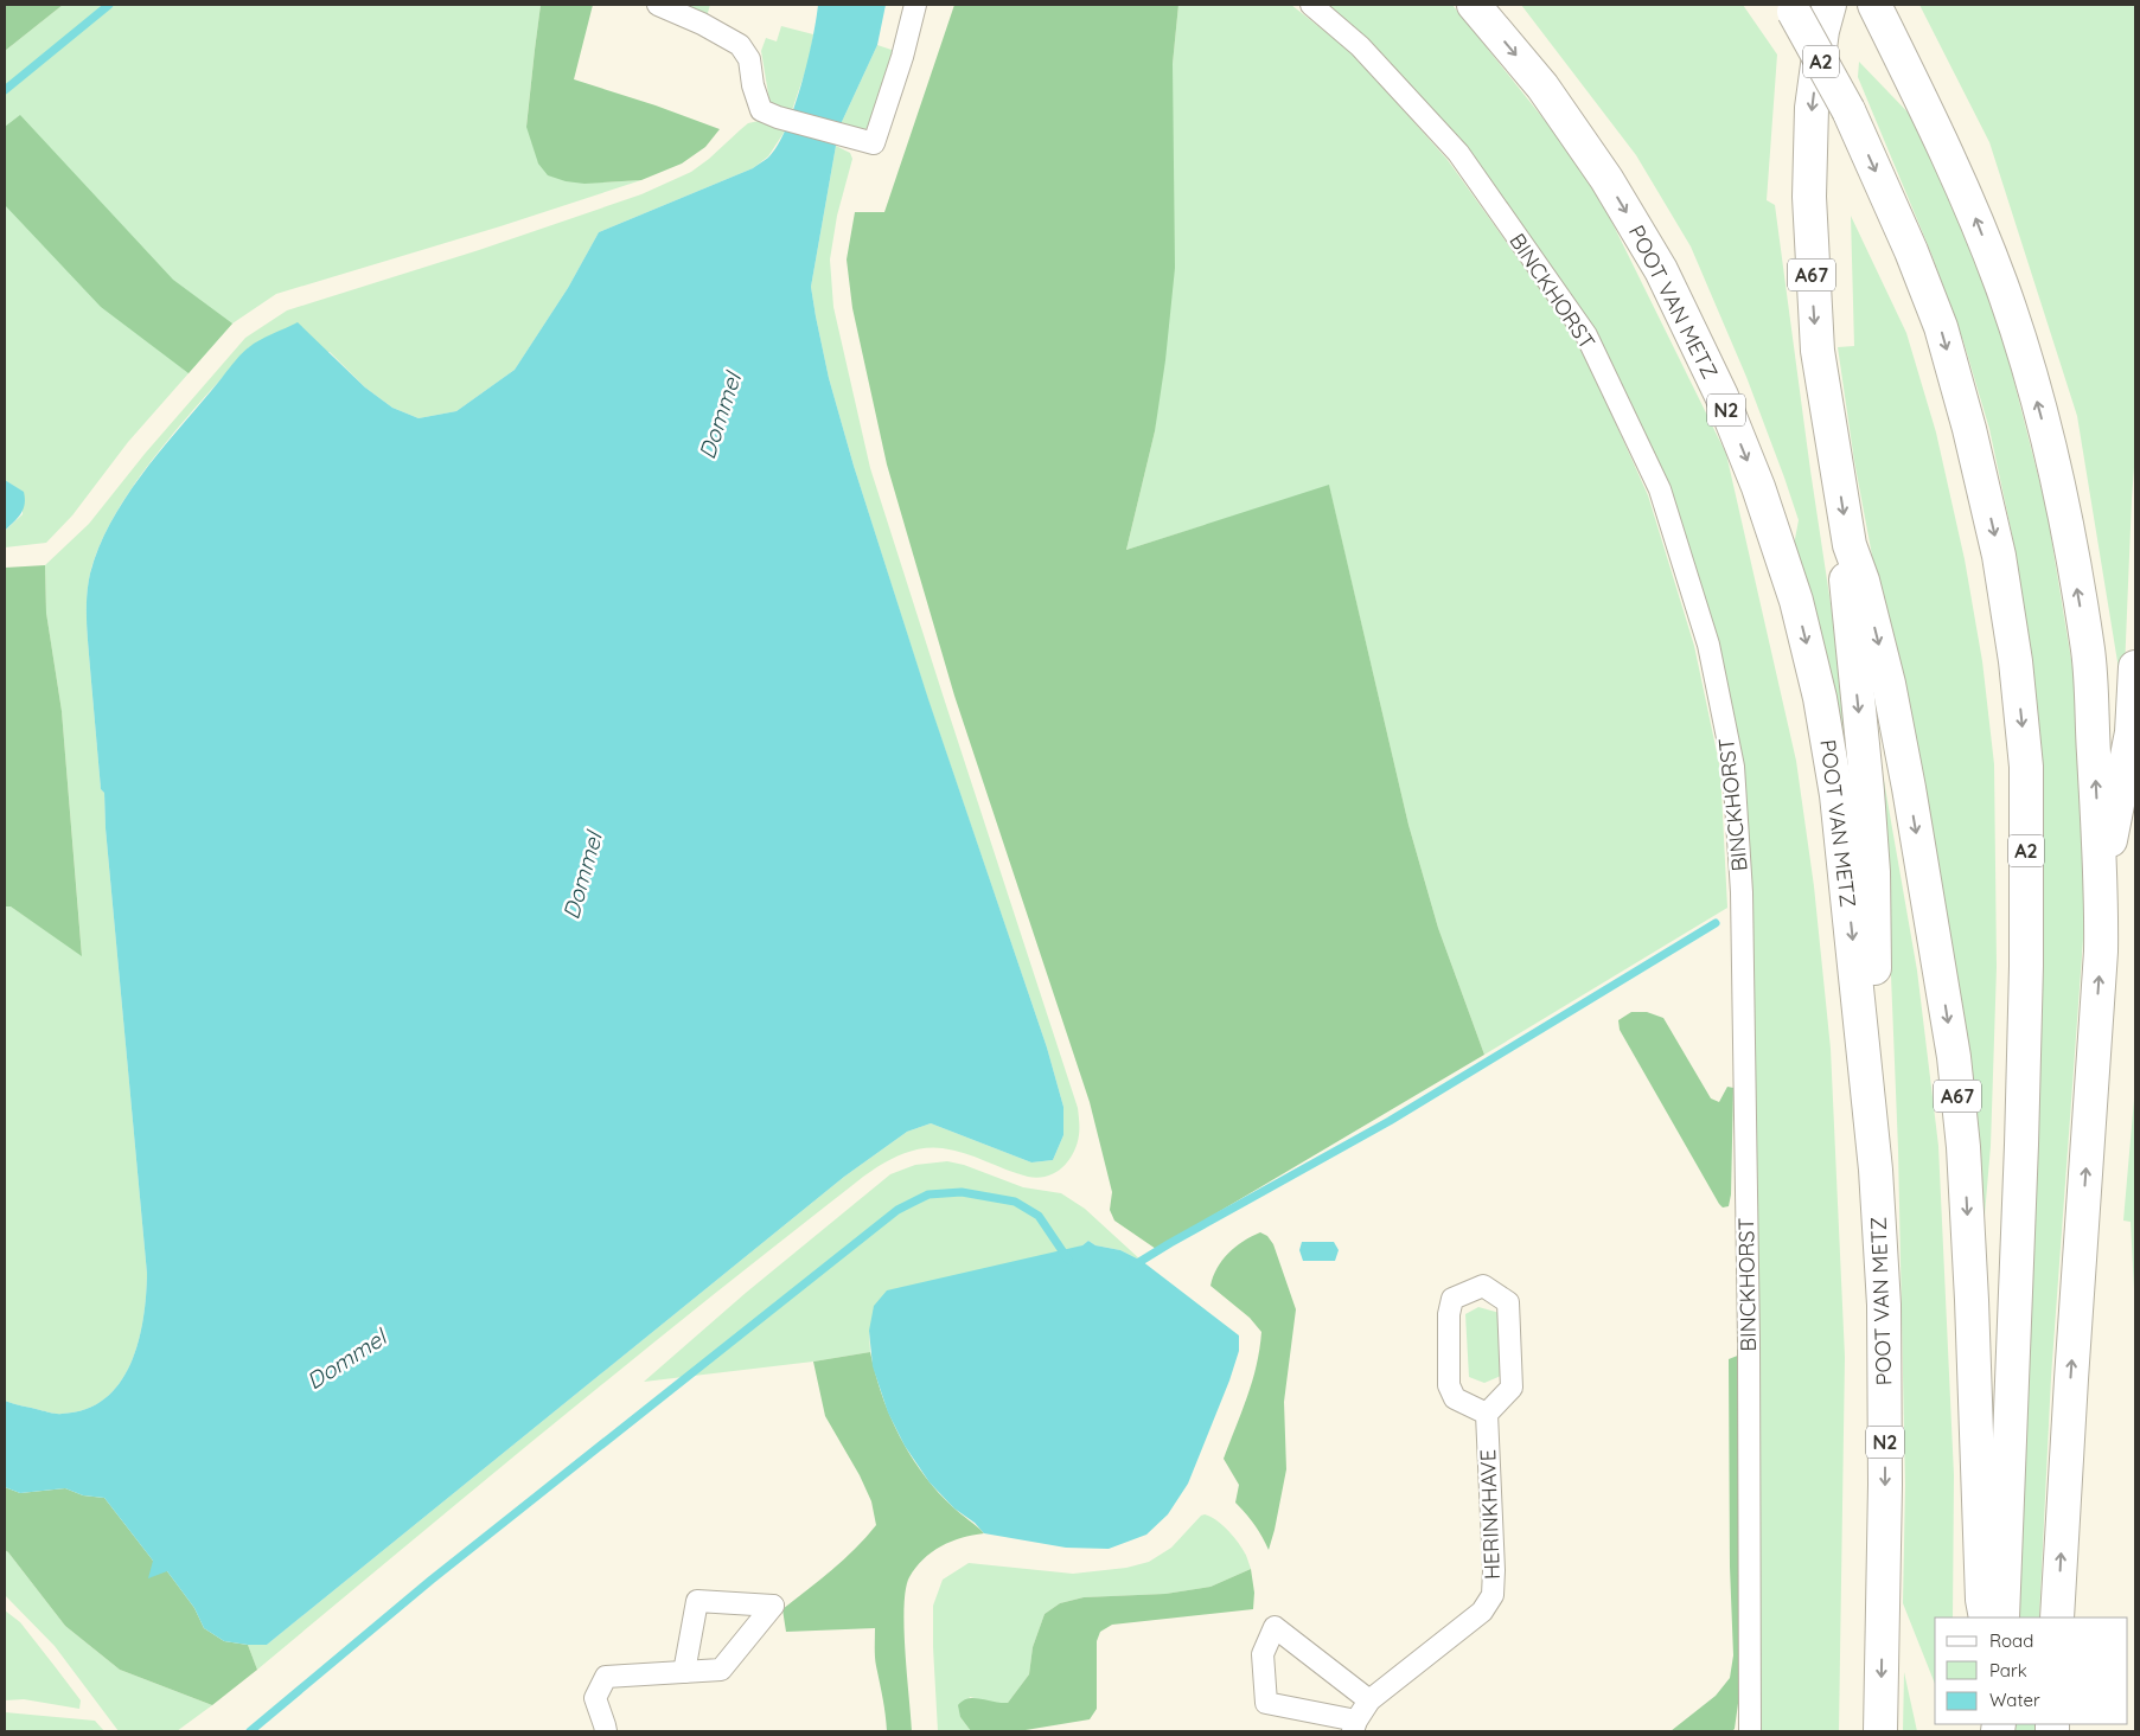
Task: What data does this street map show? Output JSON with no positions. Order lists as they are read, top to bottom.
{
  "streets": {
    "highway": [
      "A2",
      "A67",
      "POOT VAN METZ",
      "N2"
    ],
    "street": ["BINCKHORST", "HERINKHAVE"]
  },
  "crossings": [
    ["A67", "POOT VAN METZ"]
  ],
  "water": ["Dommel"],
  "legend": ["Road", "Park", "Water"]
}
